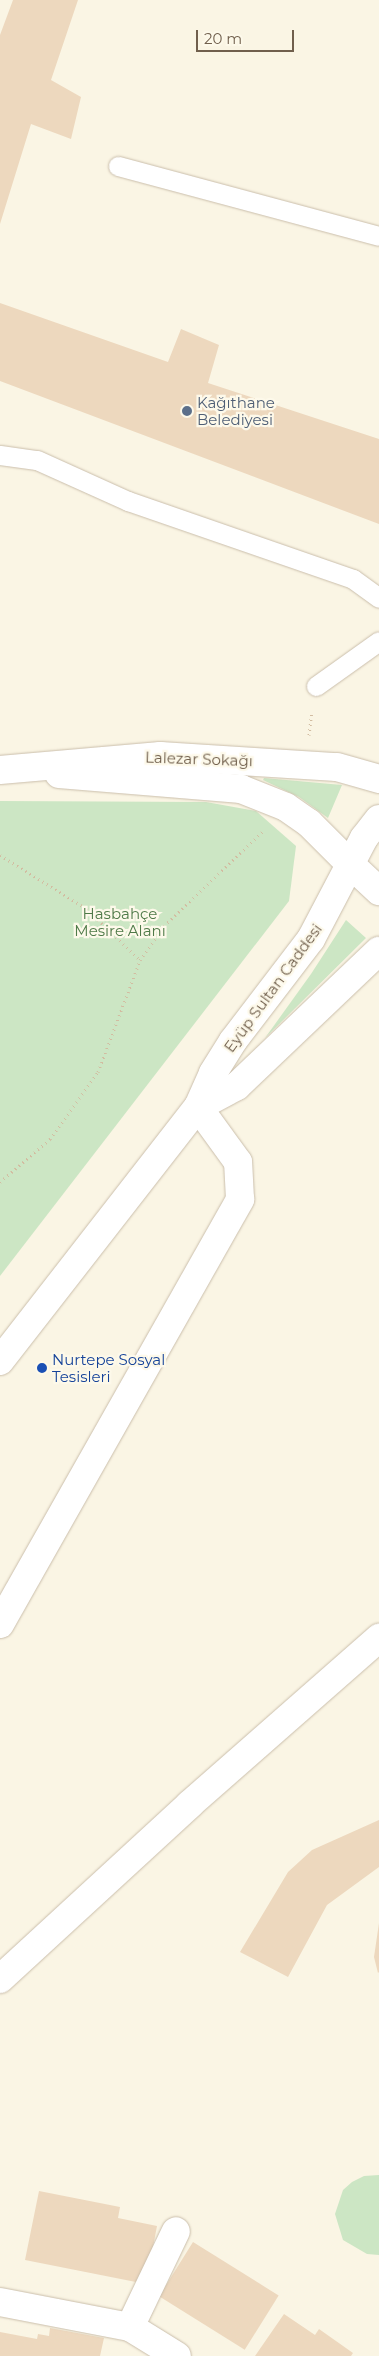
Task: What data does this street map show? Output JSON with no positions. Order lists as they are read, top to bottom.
{
  "streets": {
    "street": ["Lalezar Sokağı", "Eyüp Sultan Caddesi"]
  },
  "crossings": [
    ["Lalezar Sokağı", "Eyüp Sultan Caddesi"]
  ],
  "parks": ["Hasbahçe Mesire Alanı"],
  "places": ["Kağıthane Belediyesi", "Nurtepe Sosyal Tesisleri"],
  "scale_bar": "20 m"
}
